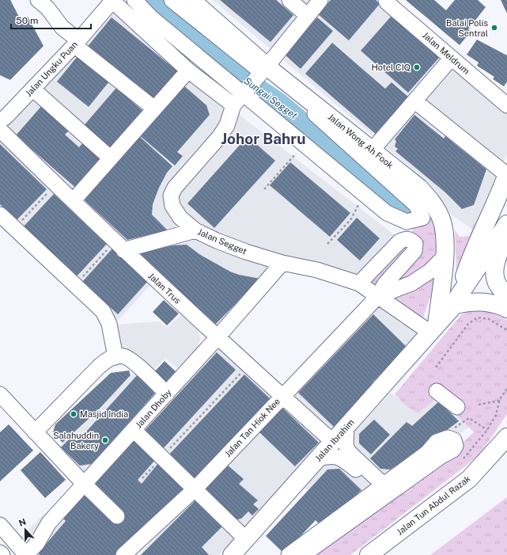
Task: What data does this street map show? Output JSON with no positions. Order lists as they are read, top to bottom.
{
  "streets": {
    "main road": ["Jalan Wong Ah Fook", "Jalan Ibrahim", "Jalan Tun Abdul Razak"],
    "street": [
      "Jalan Meldrum",
      "Jalan Ungku Puan",
      "Jalan Segget",
      "Jalan Trus",
      "Jalan Dhoby",
      "Jalan Tan Hiok Nee"
    ]
  },
  "crossings": [
    ["Jalan Wong Ah Fook", "Jalan Segget"],
    ["Jalan Wong Ah Fook", "Jalan Ibrahim"],
    ["Jalan Segget", "Jalan Dhoby"],
    ["Jalan Segget", "Jalan Tan Hiok Nee"],
    ["Jalan Segget", "Jalan Ibrahim"],
    ["Jalan Trus", "Jalan Dhoby"],
    ["Jalan Trus", "Jalan Tan Hiok Nee"],
    ["Jalan Trus", "Jalan Ibrahim"]
  ],
  "districts": ["Johor Bahru"],
  "water": ["Sungai Segget"],
  "places": [
    "Balai Polis Sentral",
    "Hotel CIQ",
    "Masjid India",
    "Salahuddin Bakery"
  ],
  "scale_bar": "50 m",
  "north": "top"
}
